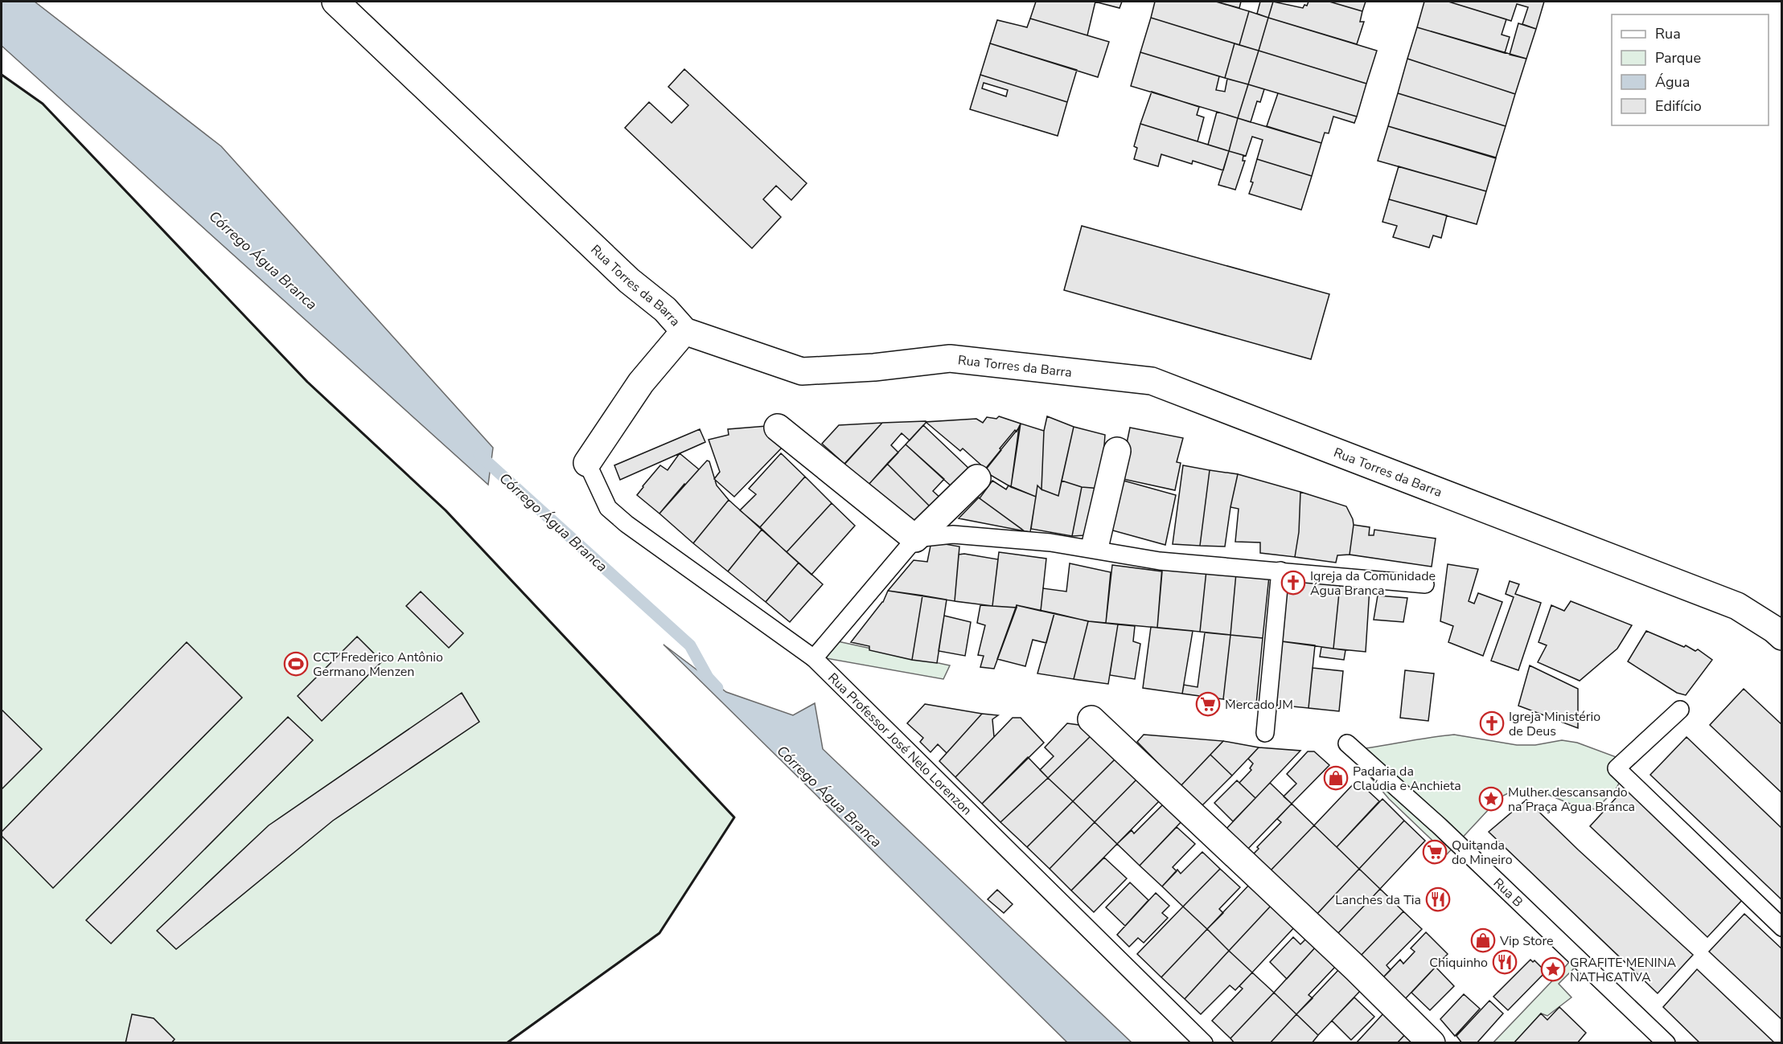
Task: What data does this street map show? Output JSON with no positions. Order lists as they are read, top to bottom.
{
  "streets": {
    "street": ["Rua Torres da Barra"],
    "lane": ["Rua Professor José Nelo Lorenzon", "Rua B"]
  },
  "water": ["Córrego Água Branca"],
  "places": {
    "church": ["Igreja da Comunidade Água Branca", "Igreja Ministério de Deus"],
    "sports": ["CCT Frederico Antônio Germano Menzen"],
    "supermarket": ["Mercado JM", "Quitanda do Mineiro"],
    "shop": ["Padaria da Claúdia e Anchieta", "Vip Store"],
    "place": ["Mulher descansando na Praça Agua Branca", "GRAFITE MENINA NATHCATIVA"],
    "restaurant": ["Lanches da Tia", "Chiquinho"]
  },
  "legend": [
    "Rua",
    "Parque",
    "Água",
    "Edifício"
  ]
}
